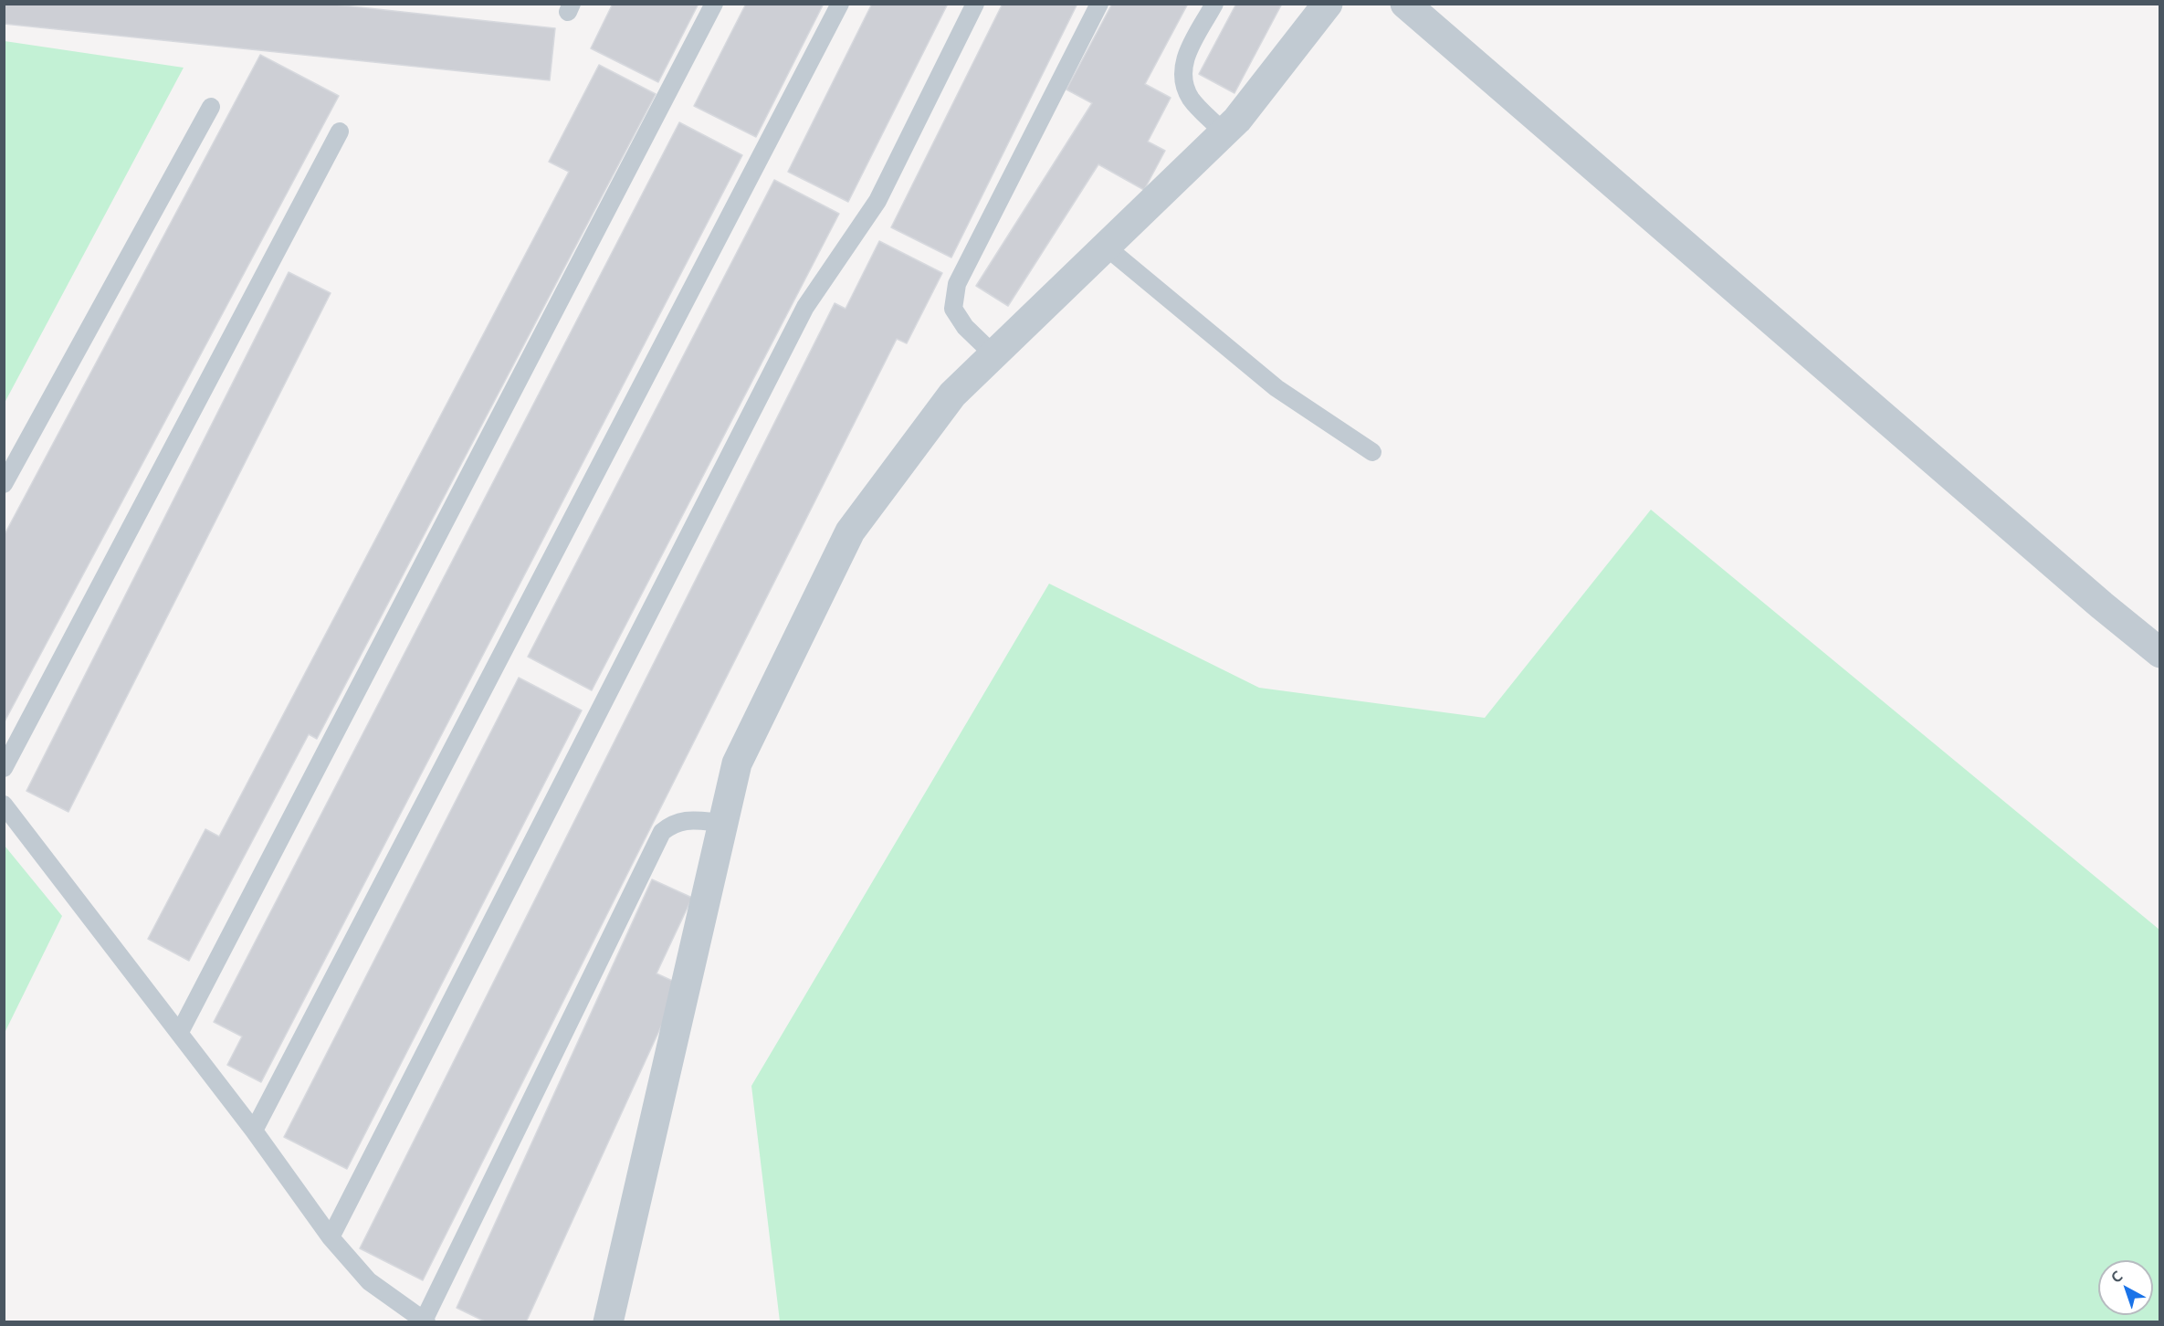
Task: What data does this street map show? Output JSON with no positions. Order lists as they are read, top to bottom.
{
  "north": "top left"
}
